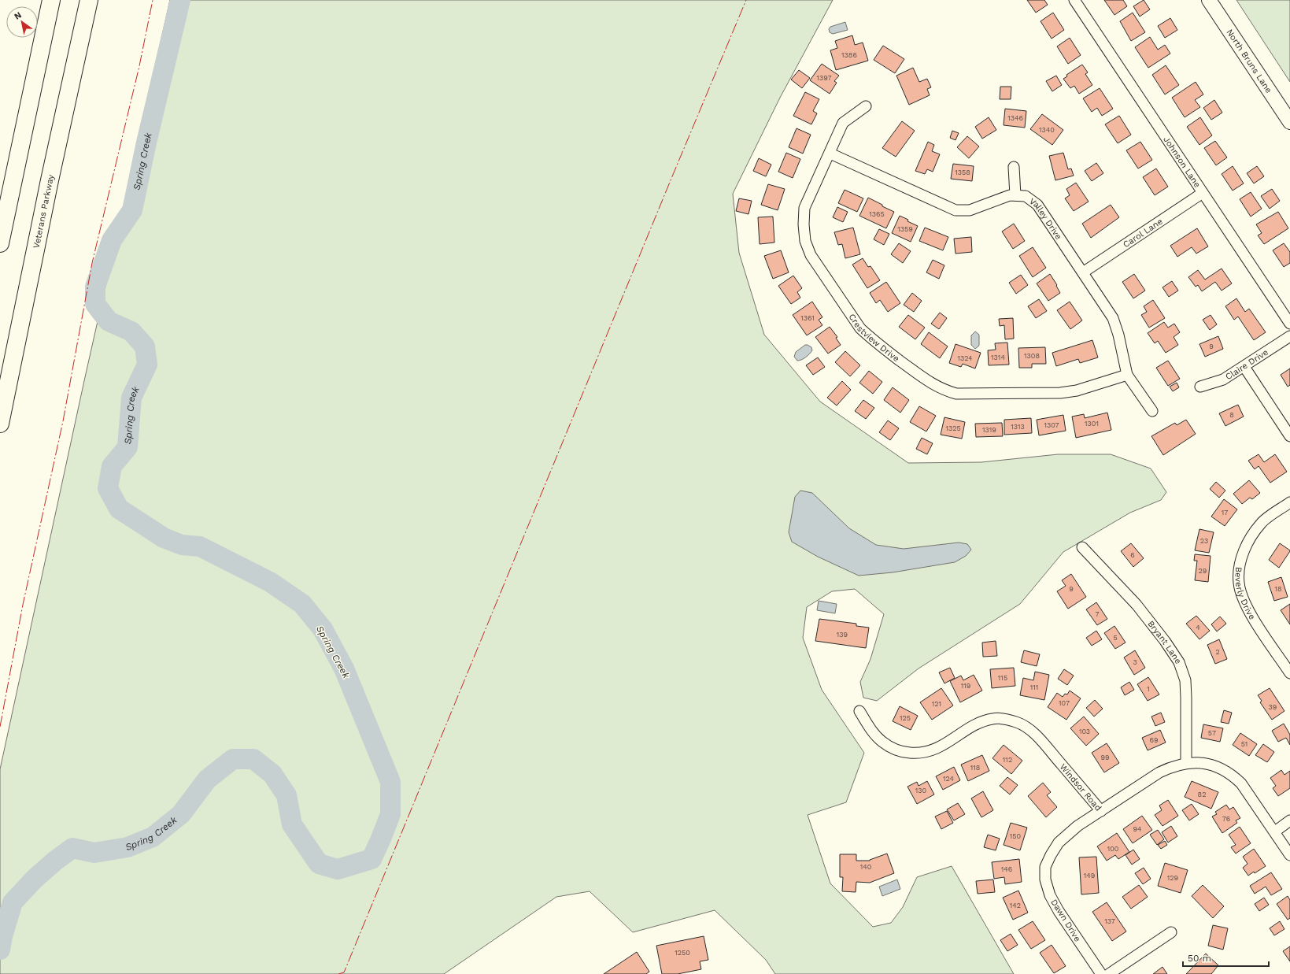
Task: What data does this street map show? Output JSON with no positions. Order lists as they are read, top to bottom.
{
  "streets": {
    "highway": ["Veterans Parkway"],
    "main road": ["North Bruns Lane"],
    "street": [
      "Johnson Lane",
      "Valley Drive",
      "Carol Lane",
      "Crestview Drive",
      "Claire Drive",
      "Beverly Drive",
      "Bryant Lane",
      "Windsor Road",
      "Dawn Drive"
    ]
  },
  "crossings": [
    ["Johnson Lane", "Carol Lane"],
    ["Valley Drive", "Carol Lane"],
    ["Valley Drive", "Crestview Drive"],
    ["Bryant Lane", "Windsor Road"],
    ["Windsor Road", "Dawn Drive"]
  ],
  "water": ["Spring Creek"],
  "house_numbers": [
    "1386",
    "1397",
    "1346",
    "1340",
    "1358",
    "1365",
    "1359",
    "1361",
    "9",
    "1308",
    "1314",
    "1324",
    "8",
    "1301",
    "1307",
    "1313",
    "1325",
    "1319",
    "17",
    "23",
    "6",
    "29",
    "9",
    "18",
    "7",
    "4",
    "139",
    "5",
    "2",
    "3",
    "115",
    "119",
    "111",
    "1",
    "107",
    "121",
    "39",
    "125",
    "103",
    "57",
    "69",
    "51",
    "99",
    "112",
    "118",
    "124",
    "130",
    "82",
    "76",
    "94",
    "150",
    "100",
    "140",
    "146",
    "149",
    "129",
    "142",
    "137",
    "1250"
  ],
  "scale_bar": "50 m",
  "north": "top left"
}
